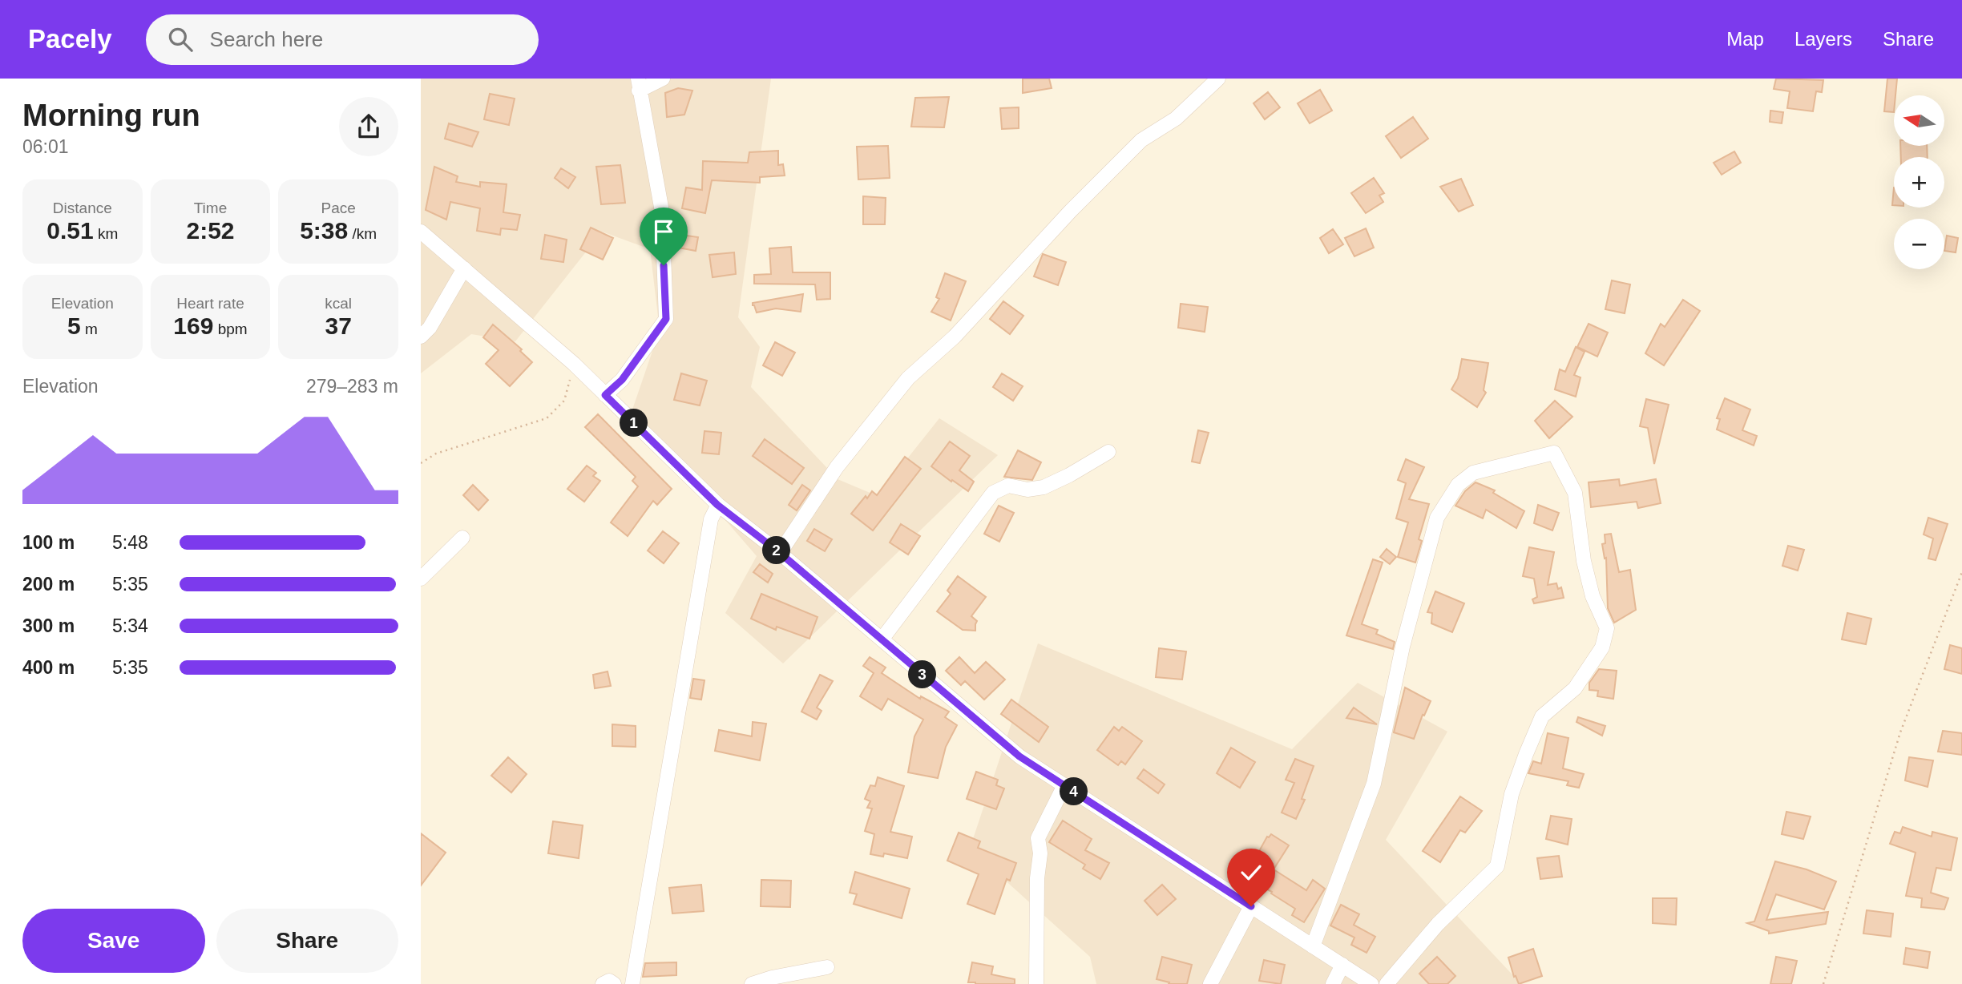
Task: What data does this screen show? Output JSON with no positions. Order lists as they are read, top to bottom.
{
  "north": "left",
  "page": {
    "header": "Pacely",
    "search": "Search here",
    "nav": ["Map", "Layers", "Share"],
    "heading": ["Morning run", "06:01"],
    "map_buttons": ["+", "−"],
    "stats": [
      ["Distance", "0.51 km"],
      ["Time", "2:52"],
      ["Pace", "5:38 /km"],
      ["Elevation", "5 m"],
      ["Heart rate", "169 bpm"],
      ["kcal", "37"]
    ],
    "chart": ["Elevation", "279–283 m"],
    "pins": [
      "1",
      "2",
      "3",
      "4"
    ],
    "list": [
      {
        "name": "100 m",
        "note": "5:48"
      },
      {
        "name": "200 m",
        "note": "5:35"
      },
      {
        "name": "300 m",
        "note": "5:34"
      },
      {
        "name": "400 m",
        "note": "5:35"
      }
    ],
    "buttons": ["Save", "Share"]
  }
}
